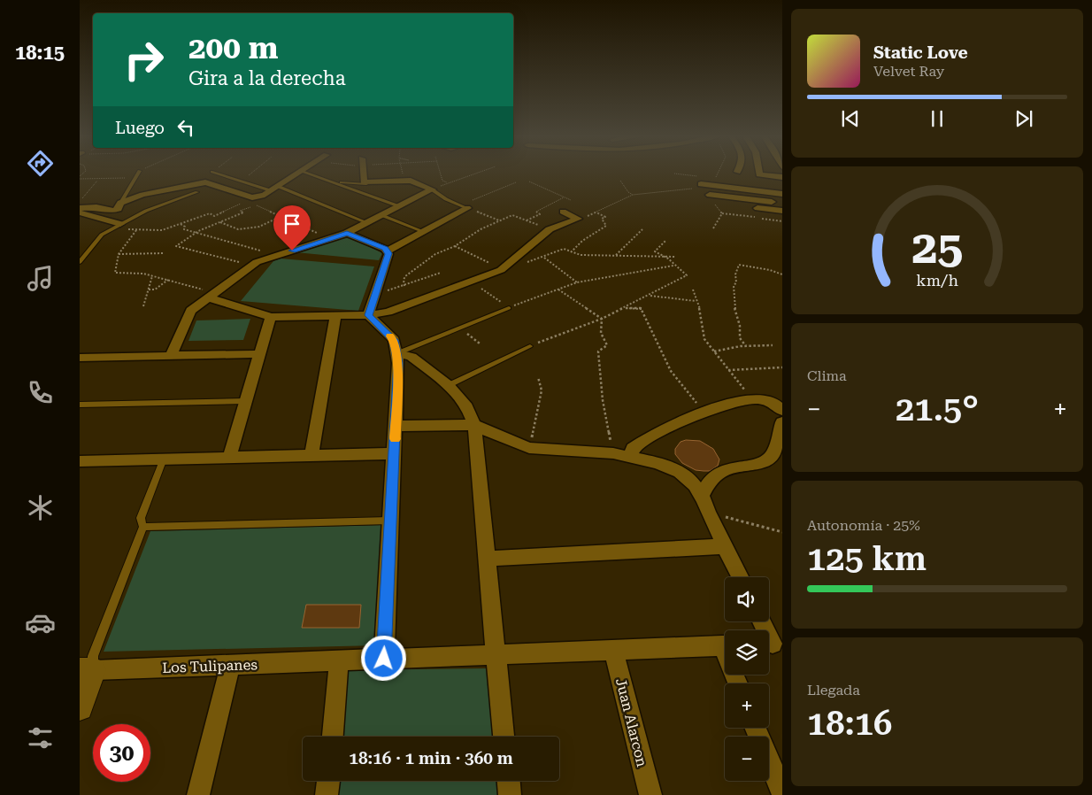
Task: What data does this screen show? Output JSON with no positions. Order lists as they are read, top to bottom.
{
  "streets": {
    "street": ["Los Tulipanes", "Juan Alarcon"]
  },
  "crossings": [
    ["Los Tulipanes", "Juan Alarcon"]
  ],
  "page": {
    "tabs": "18:15",
    "turn": ["200 m", "Gira a la derecha"],
    "song": ["Static Love", "Velvet Ray"],
    "then": "Luego",
    "tile": [
      "Clima",
      ["Autonomía · 25%", "125 km"],
      ["Llegada", "18:16"]
    ],
    "heat": ["−", "21.5°", "+"],
    "map_buttons": ["+", "−"],
    "limit": "30",
    "trip": "18:16 · 1 min · 360 m",
    "gauge": ["25", "km/h"]
  }
}
